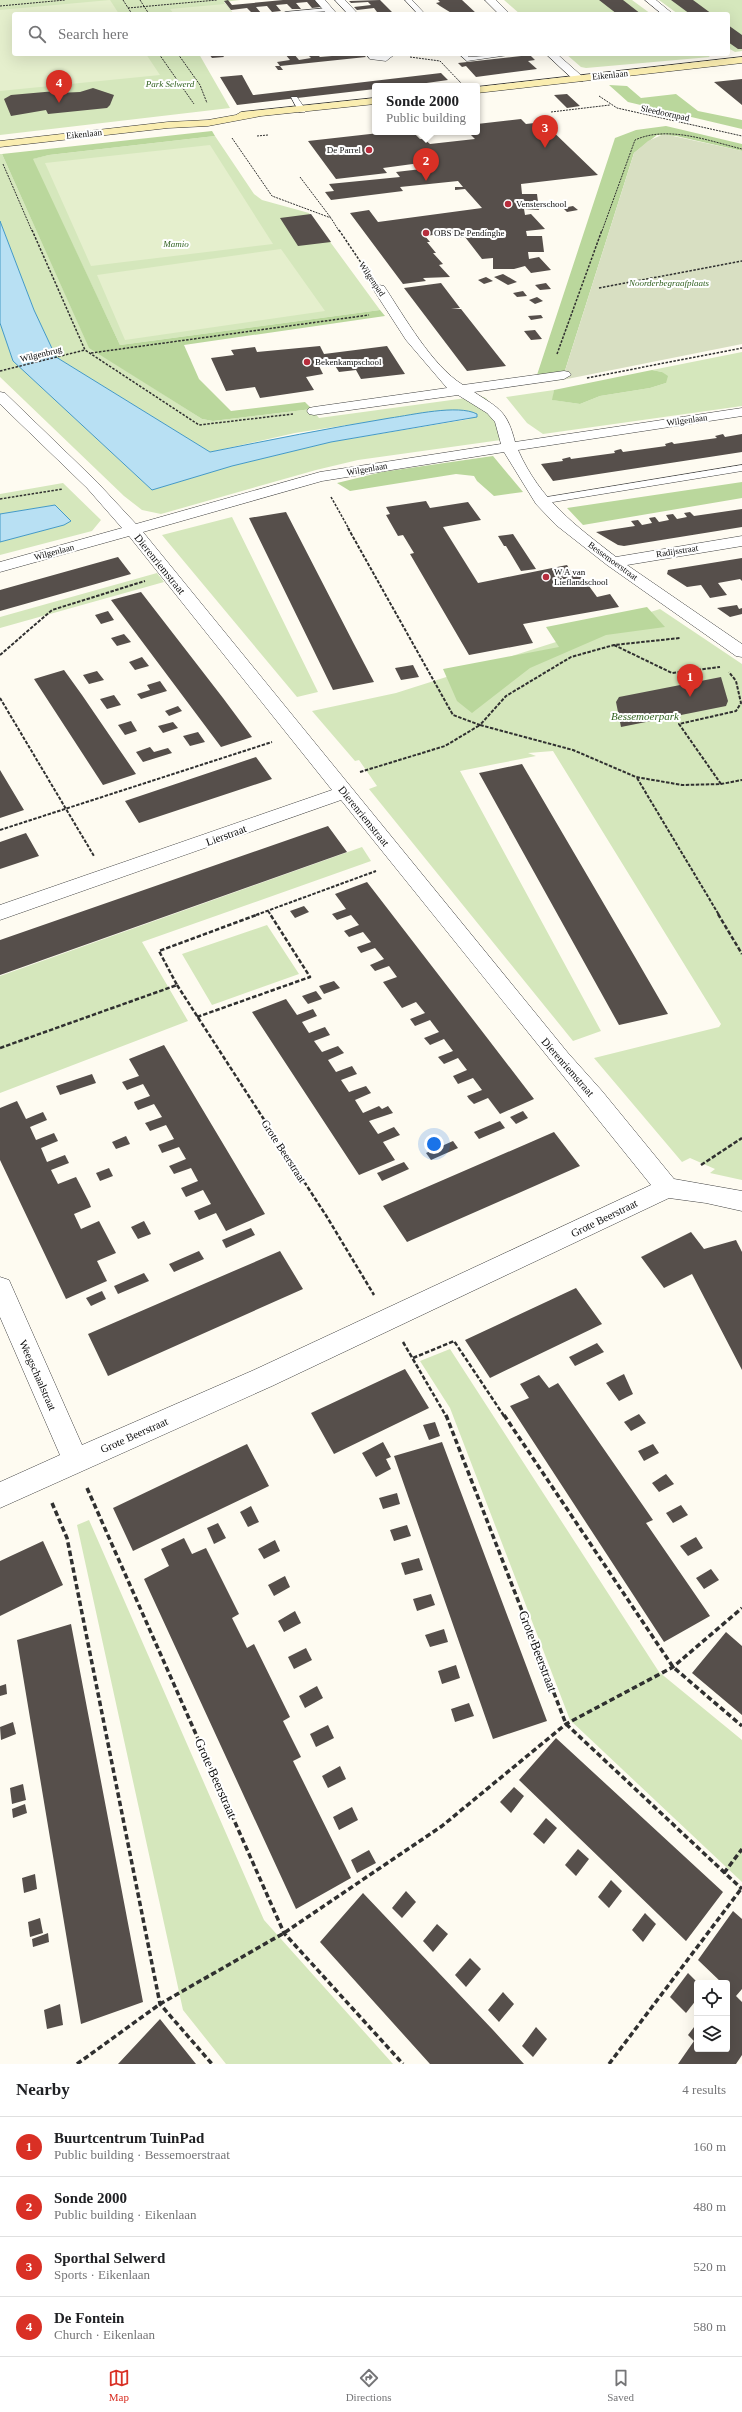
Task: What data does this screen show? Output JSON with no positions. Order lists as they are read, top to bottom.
{
  "streets": {
    "main road": ["Eikenlaan"],
    "street": [
      "Wilgenpad",
      "Wilgenlaan",
      "Radijsstraat",
      "Bessemoerstraat",
      "Dierenriemstraat",
      "Lierstraat",
      "Grote Beerstraat",
      "Weegschaalstraat"
    ],
    "path": ["Sleedoornpad", "Wilgenbrug"]
  },
  "crossings": [
    ["Wilgenpad", "Wilgenlaan"],
    ["Wilgenpad", "Bessemoerstraat"],
    ["Wilgenlaan", "Bessemoerstraat"],
    ["Wilgenlaan", "Dierenriemstraat"],
    ["Radijsstraat", "Bessemoerstraat"],
    ["Dierenriemstraat", "Lierstraat"],
    ["Dierenriemstraat", "Grote Beerstraat"],
    ["Grote Beerstraat", "Weegschaalstraat"]
  ],
  "parks": [
    "Park Selwerd",
    "Mamio",
    "Noorderbegraafplaats",
    "Bessemoerpark"
  ],
  "places": [
    "De Parrel",
    "Vensterschool",
    "OBS De Pendinghe",
    "Bekenkampschool",
    "W A van Lieflandschool"
  ],
  "page": {
    "search": "Search here",
    "pins": [
      "4",
      "3",
      "2",
      "1"
    ],
    "popup": ["Sonde 2000", "Public building"],
    "heading": ["Nearby", "4 results"],
    "list": [
      {
        "mark": "1",
        "name": "Buurtcentrum TuinPad",
        "note": "Public building · Bessemoerstraat",
        "value": "160 m"
      },
      {
        "mark": "2",
        "name": "Sonde 2000",
        "note": "Public building · Eikenlaan",
        "value": "480 m"
      },
      {
        "mark": "3",
        "name": "Sporthal Selwerd",
        "note": "Sports · Eikenlaan",
        "value": "520 m"
      },
      {
        "mark": "4",
        "name": "De Fontein",
        "note": "Church · Eikenlaan",
        "value": "580 m"
      }
    ],
    "nav": ["Map", "Directions", "Saved"]
  }
}
